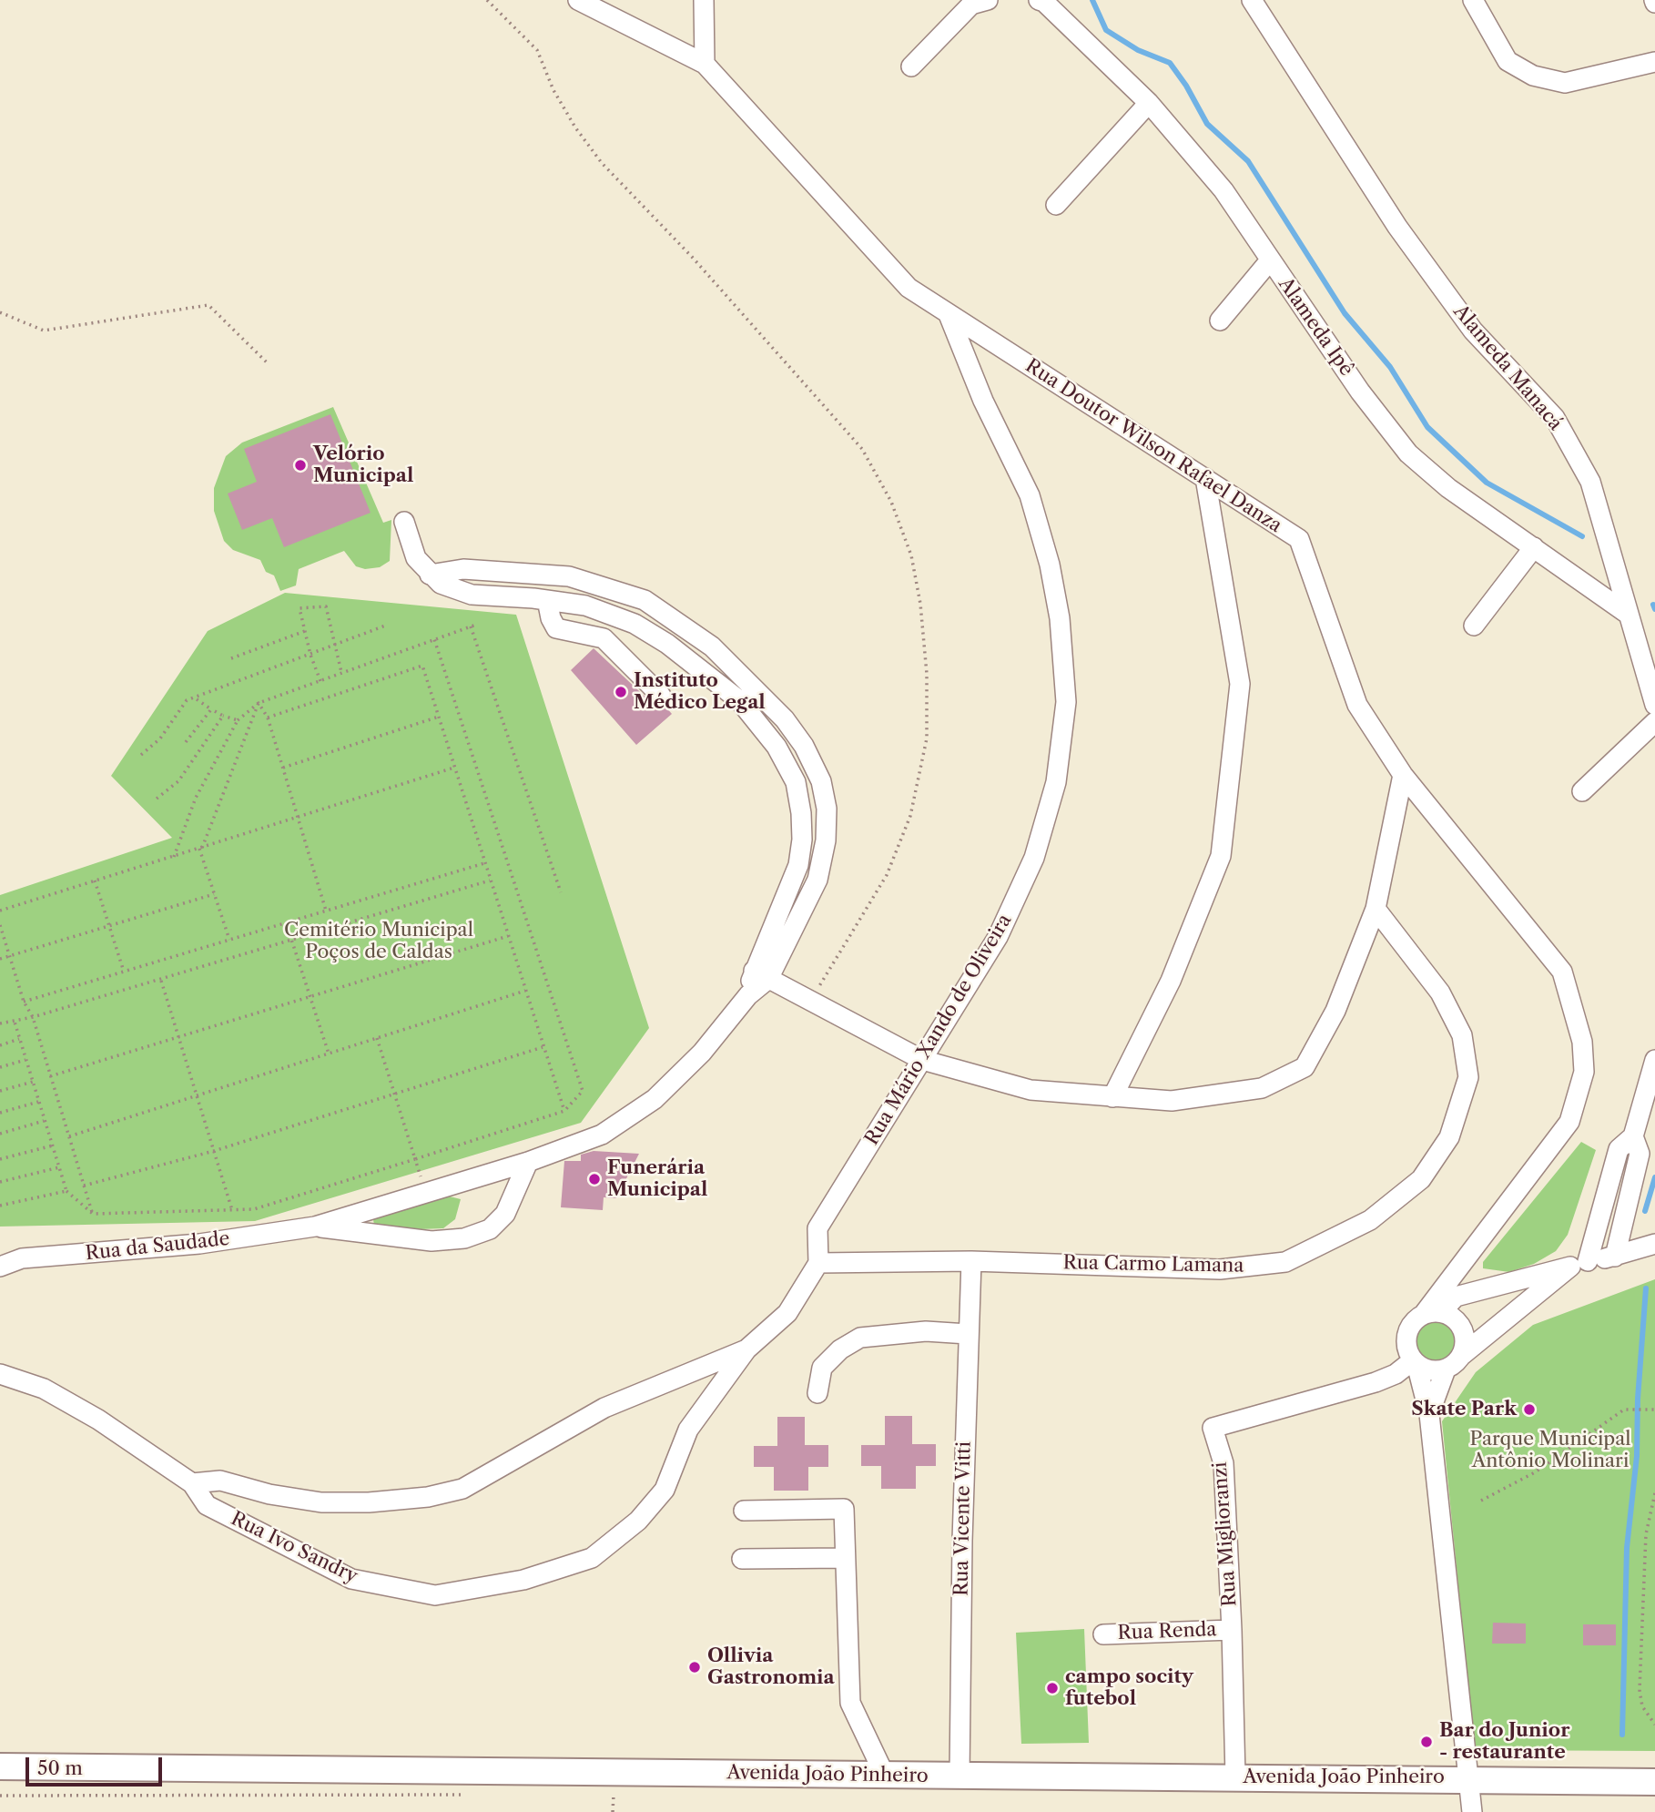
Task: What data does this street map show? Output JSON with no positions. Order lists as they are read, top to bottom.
{
  "streets": {
    "main road": ["Avenida João Pinheiro"],
    "street": [
      "Alameda Ipê",
      "Alameda Manacá",
      "Rua Doutor Wilson Rafael Danza",
      "Rua Mário Xando de Oliveira",
      "Rua da Saudade",
      "Rua Carmo Lamana",
      "Rua Vicente Vitti",
      "Rua Miglioranzi",
      "Rua Ivo Sandry",
      "Rua Renda"
    ]
  },
  "crossings": [
    ["Alameda Ipê", "Alameda Manacá"],
    ["Rua Doutor Wilson Rafael Danza", "Rua Mário Xando de Oliveira"],
    ["Rua Doutor Wilson Rafael Danza", "Rua Miglioranzi"],
    ["Rua Mário Xando de Oliveira", "Rua Carmo Lamana"],
    ["Rua Carmo Lamana", "Rua Vicente Vitti"],
    ["Rua Vicente Vitti", "Avenida João Pinheiro"],
    ["Rua Miglioranzi", "Rua Renda"],
    ["Rua Miglioranzi", "Avenida João Pinheiro"]
  ],
  "parks": ["Cemitério Municipal Poços de Caldas", "Parque Municipal Antônio Molinari"],
  "places": [
    "Velório Municipal",
    "Instituto Médico Legal",
    "Funerária Municipal",
    "Skate Park",
    "Ollivia Gastronomia",
    "campo socity futebol",
    "Bar do Junior - restaurante"
  ],
  "scale_bar": "50 m"
}
